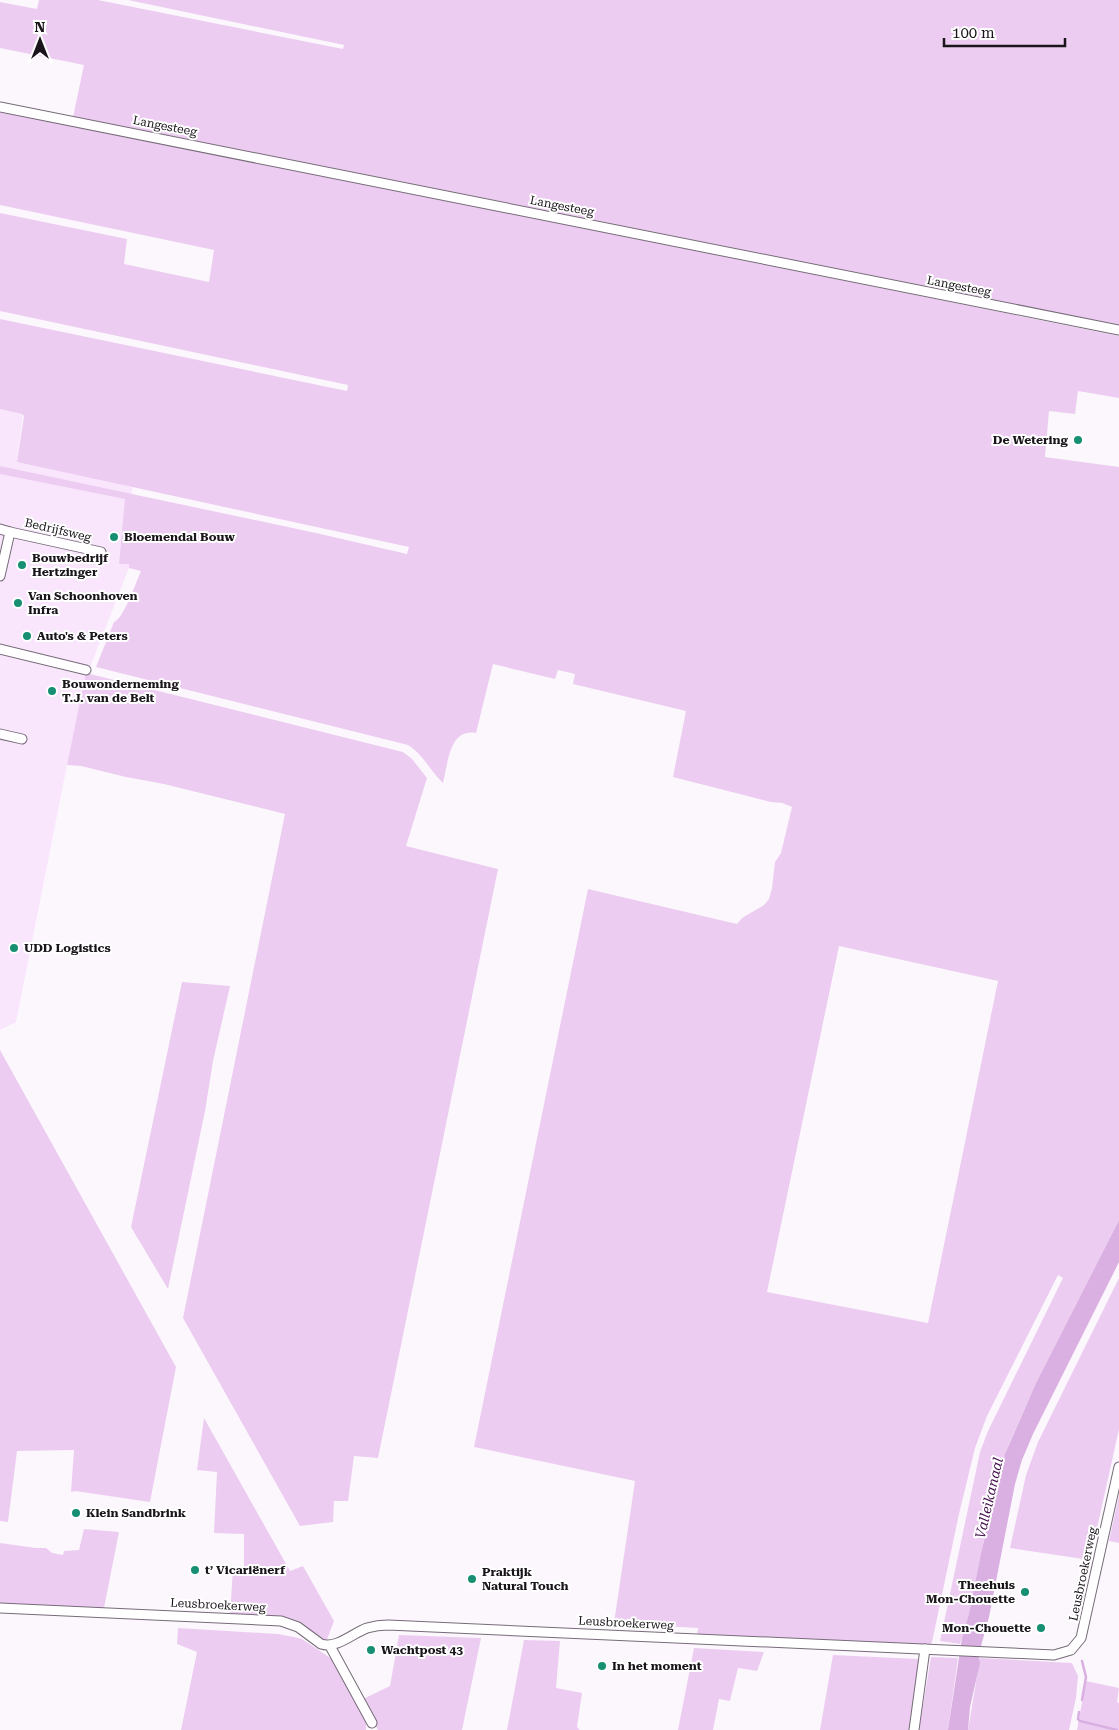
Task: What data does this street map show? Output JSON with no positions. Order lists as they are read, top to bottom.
{
  "streets": {
    "street": ["Langesteeg", "Bedrijfsweg", "Leusbroekerweg"]
  },
  "water": ["Valleikanaal"],
  "places": [
    "De Wetering",
    "Bloemendal Bouw",
    "Bouwbedrijf Hertzinger",
    "Van Schoonhoven Infra",
    "Auto's & Peters",
    "Bouwonderneming T.J. van de Belt",
    "UDD Logistics",
    "Klein Sandbrink",
    "t’ Vicariënerf",
    "Praktijk Natural Touch",
    "Theehuis Mon-Chouette",
    "Mon-Chouette",
    "Wachtpost 43",
    "In het moment"
  ],
  "scale_bar": "100 m",
  "north": "top"
}
